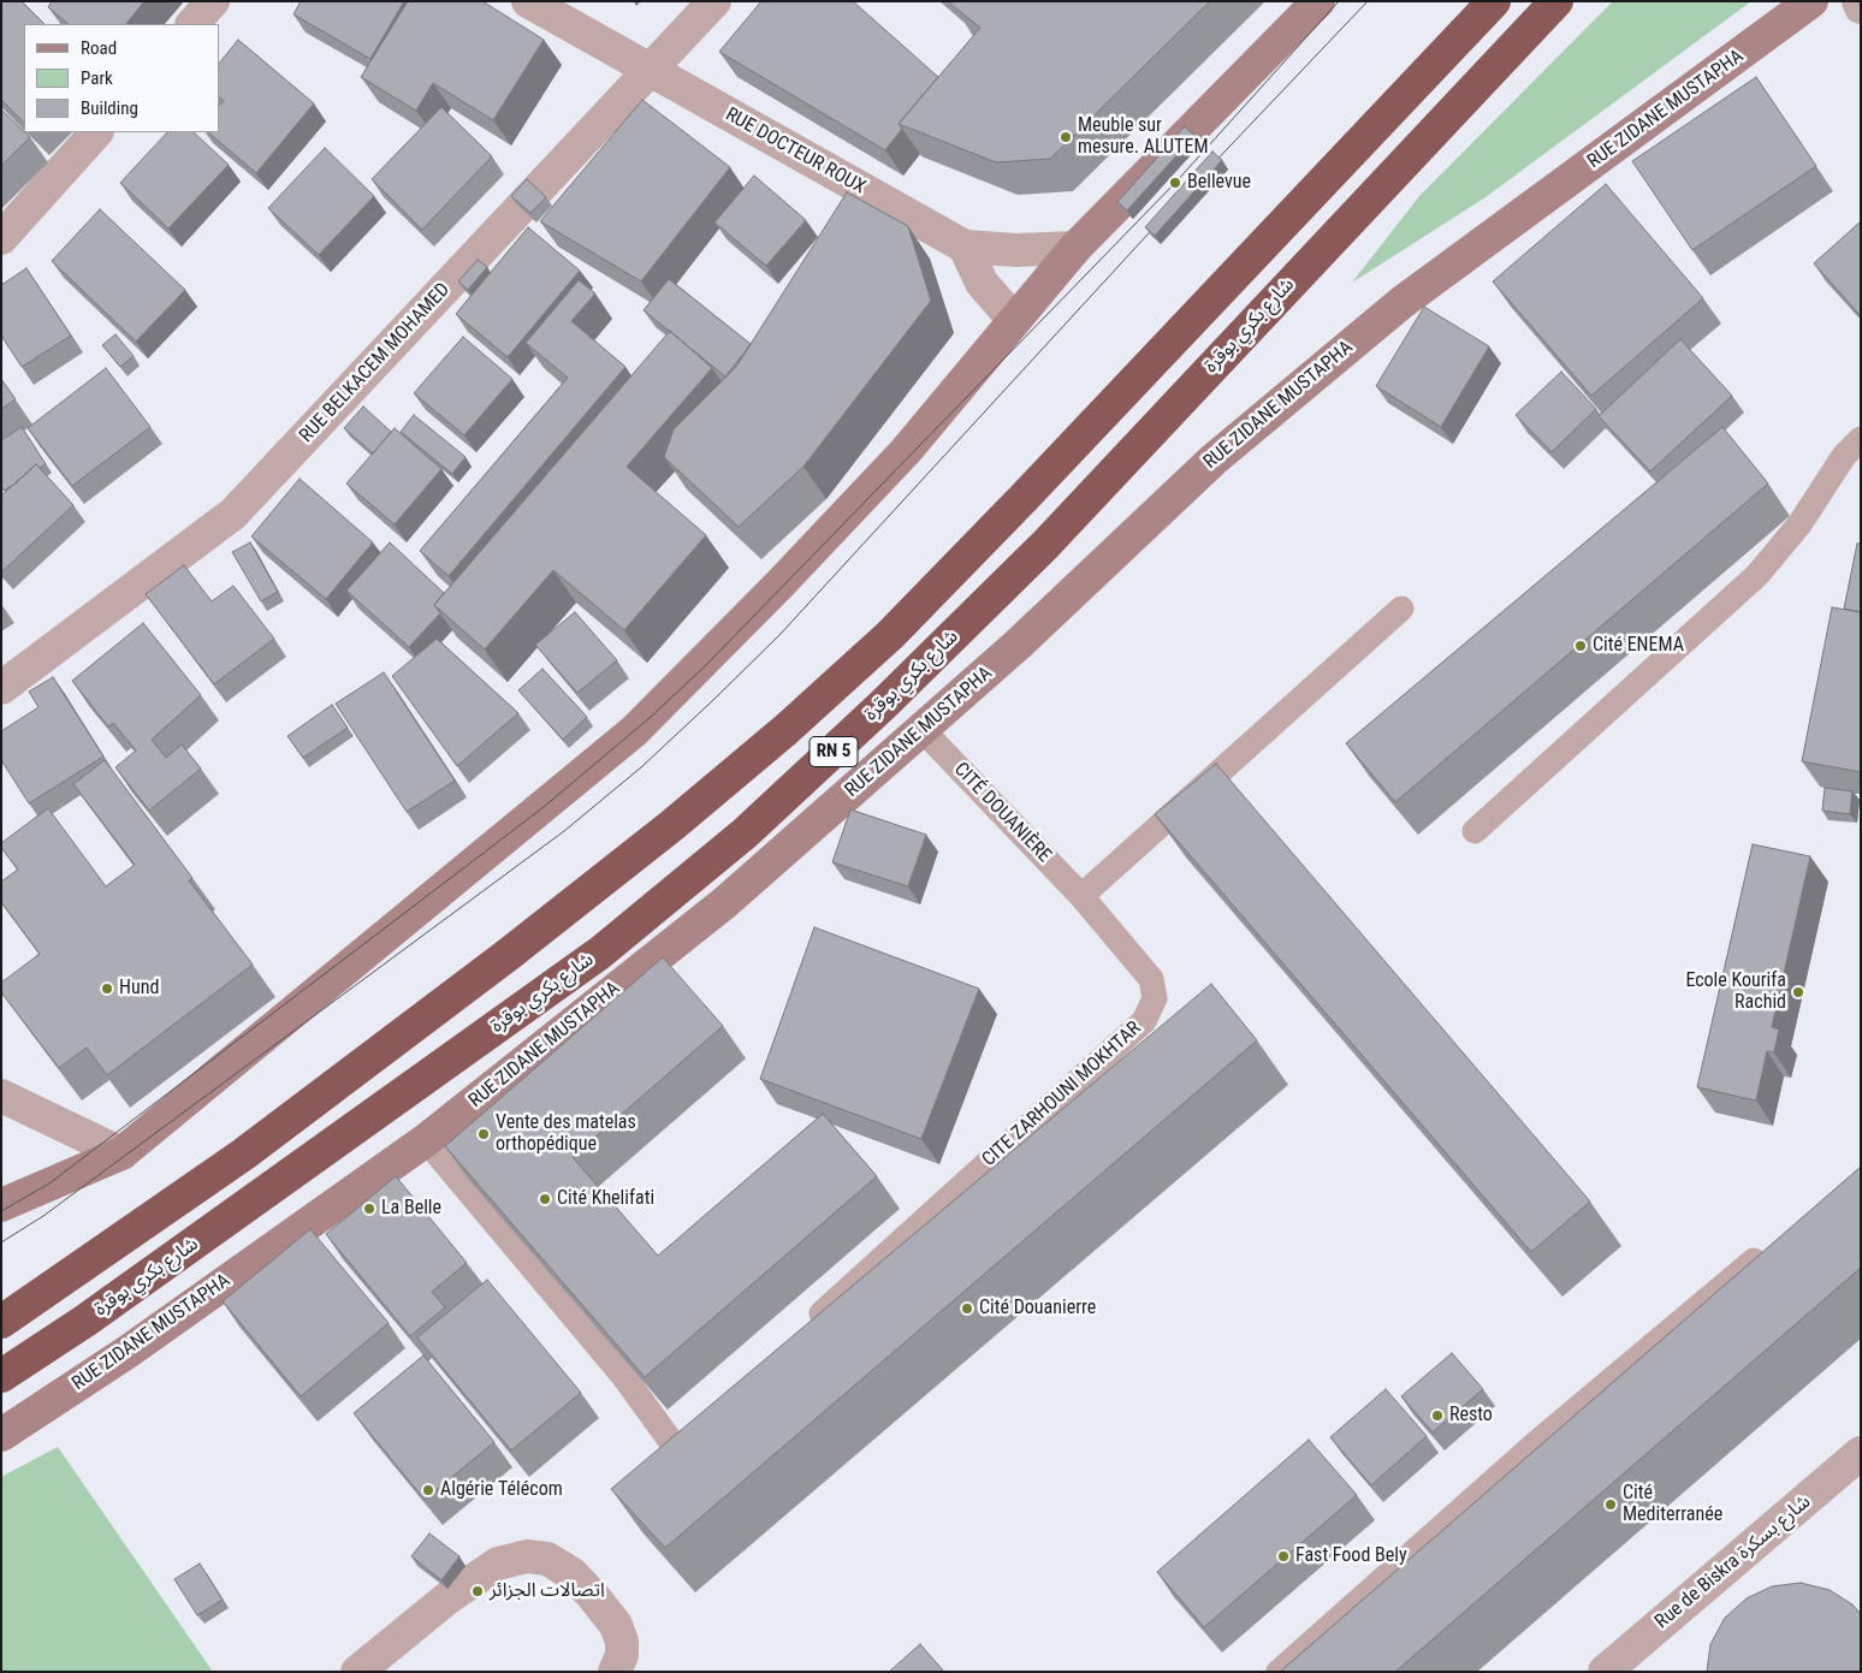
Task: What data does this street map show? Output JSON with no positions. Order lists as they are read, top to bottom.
{
  "streets": {
    "highway": ["شارع بكري بوقرة", "RN 5"],
    "street": [
      "RUE ZIDANE MUSTAPHA",
      "RUE DOCTEUR ROUX",
      "RUE BELKACEM MOHAMED",
      "Rue de Biskra شارع بسكرة"
    ],
    "lane": ["CITÉ DOUANIÈRE", "CITE ZARHOUNI MOKHTAR"]
  },
  "crossings": [
    ["RUE ZIDANE MUSTAPHA", "CITÉ DOUANIÈRE"],
    ["RUE DOCTEUR ROUX", "RUE BELKACEM MOHAMED"],
    ["CITÉ DOUANIÈRE", "CITE ZARHOUNI MOKHTAR"]
  ],
  "places": [
    "Meuble sur mesure. ALUTEM",
    "Bellevue",
    "Cité ENEMA",
    "Hund",
    "Ecole Kourifa Rachid",
    "Vente des matelas orthopédique",
    "Cité Khelifati",
    "La Belle",
    "Cité Douanierre",
    "Resto",
    "Algérie Télécom",
    "Cité Mediterranée",
    "Fast Food Bely",
    "اتصالات الجزائر"
  ],
  "legend": ["Road", "Park", "Building"]
}
